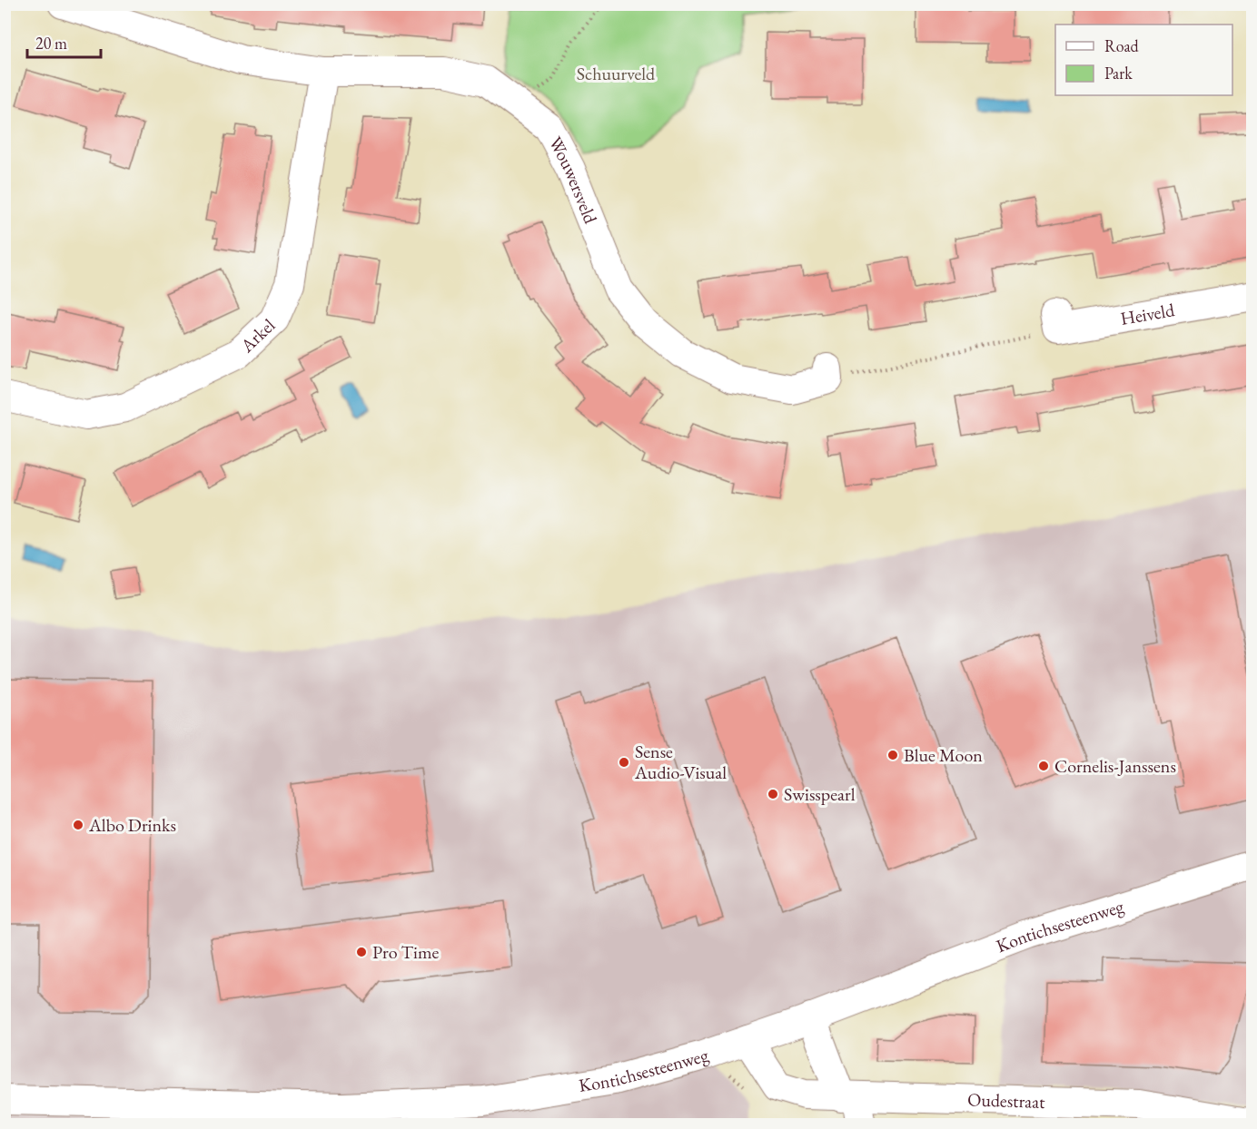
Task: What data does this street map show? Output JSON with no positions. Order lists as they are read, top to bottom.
{
  "streets": {
    "street": [
      "Wouwersveld",
      "Heiveld",
      "Arkel",
      "Kontichsesteenweg",
      "Oudestraat"
    ]
  },
  "crossings": [
    ["Wouwersveld", "Arkel"],
    ["Kontichsesteenweg", "Oudestraat"]
  ],
  "parks": ["Schuurveld"],
  "places": [
    "Blue Moon",
    "Sense Audio-Visual",
    "Cornelis-Janssens",
    "Swisspearl",
    "Albo Drinks",
    "Pro Time"
  ],
  "legend": ["Road", "Park"],
  "scale_bar": "20 m"
}
